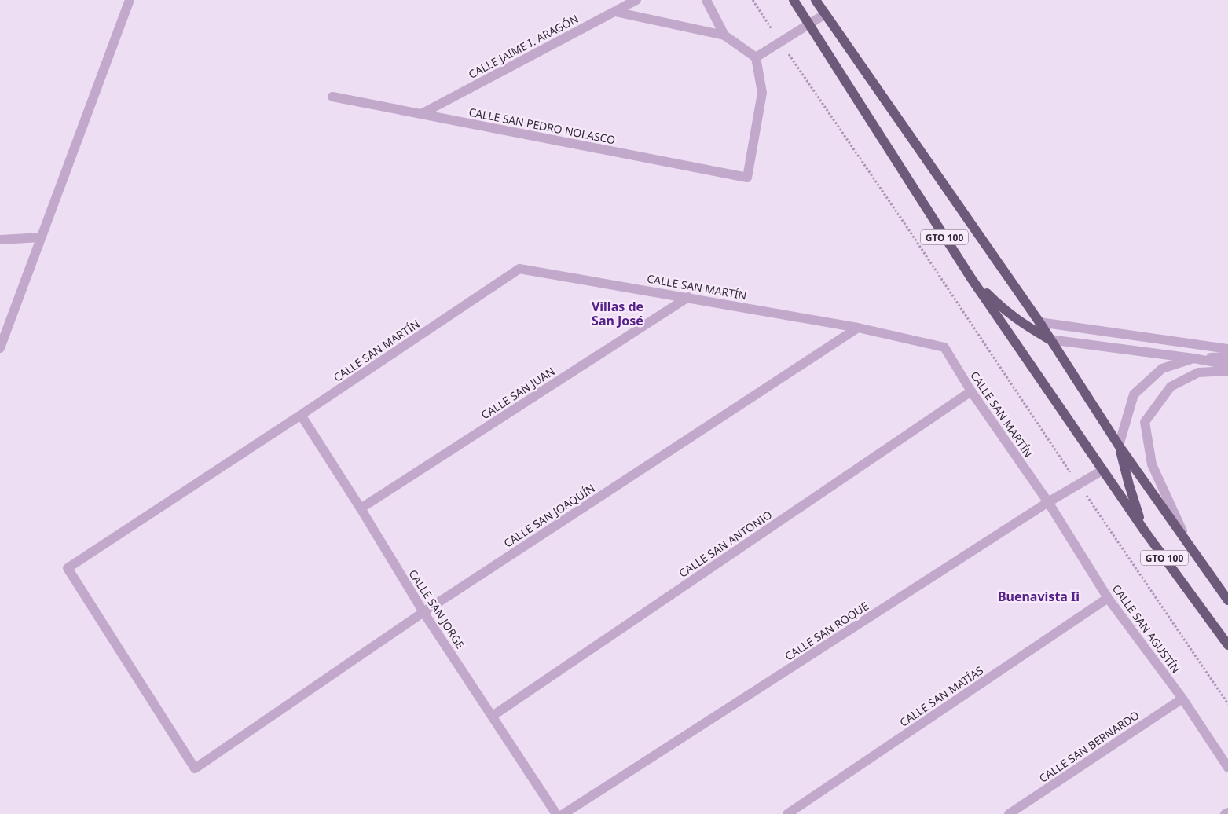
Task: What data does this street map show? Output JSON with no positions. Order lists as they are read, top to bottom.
{
  "streets": {
    "main road": ["GTO 100"],
    "street": [
      "CALLE JAIME I. ARAGÓN",
      "CALLE SAN PEDRO NOLASCO",
      "CALLE SAN MARTÍN",
      "CALLE SAN JUAN",
      "CALLE SAN JOAQUÍN",
      "CALLE SAN ANTONIO",
      "CALLE SAN JORGE",
      "CALLE SAN AGUSTÍN",
      "CALLE SAN ROQUE",
      "CALLE SAN MATÍAS",
      "CALLE SAN BERNARDO"
    ]
  },
  "crossings": [
    ["CALLE JAIME I. ARAGÓN", "CALLE SAN PEDRO NOLASCO"],
    ["GTO 100", "CALLE SAN ROQUE"],
    ["CALLE SAN MARTÍN", "CALLE SAN JUAN"],
    ["CALLE SAN MARTÍN", "CALLE SAN JOAQUÍN"],
    ["CALLE SAN MARTÍN", "CALLE SAN ANTONIO"],
    ["CALLE SAN MARTÍN", "CALLE SAN JORGE"],
    ["CALLE SAN MARTÍN", "CALLE SAN AGUSTÍN"],
    ["CALLE SAN MARTÍN", "CALLE SAN ROQUE"],
    ["CALLE SAN JUAN", "CALLE SAN JORGE"],
    ["CALLE SAN JOAQUÍN", "CALLE SAN JORGE"],
    ["CALLE SAN ANTONIO", "CALLE SAN JORGE"],
    ["CALLE SAN AGUSTÍN", "CALLE SAN ROQUE"],
    ["CALLE SAN AGUSTÍN", "CALLE SAN MATÍAS"],
    ["CALLE SAN AGUSTÍN", "CALLE SAN BERNARDO"]
  ],
  "districts": ["Villas de San José", "Buenavista Ii"]
}
